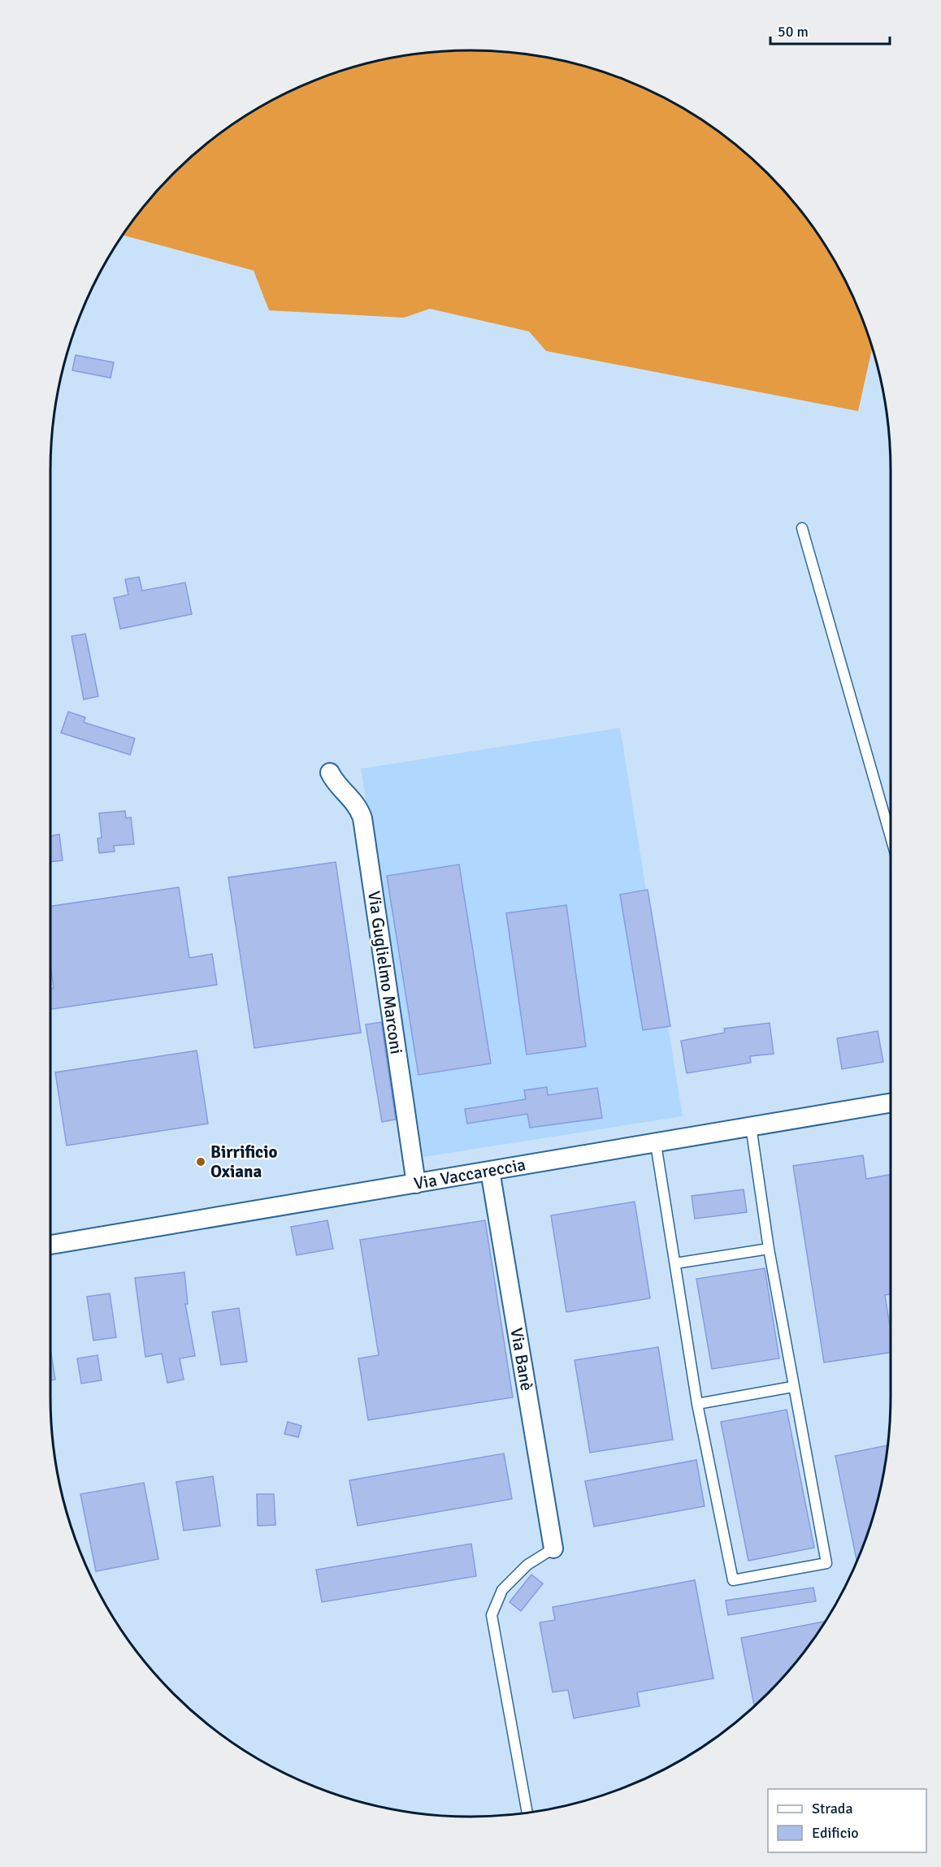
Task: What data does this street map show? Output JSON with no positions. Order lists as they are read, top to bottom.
{
  "streets": {
    "street": ["Via Guglielmo Marconi", "Via Vaccareccia", "Via Banè"]
  },
  "crossings": [
    ["Via Guglielmo Marconi", "Via Vaccareccia"],
    ["Via Vaccareccia", "Via Banè"]
  ],
  "places": ["Birrificio Oxiana"],
  "legend": ["Strada", "Edificio"],
  "scale_bar": "50 m"
}
